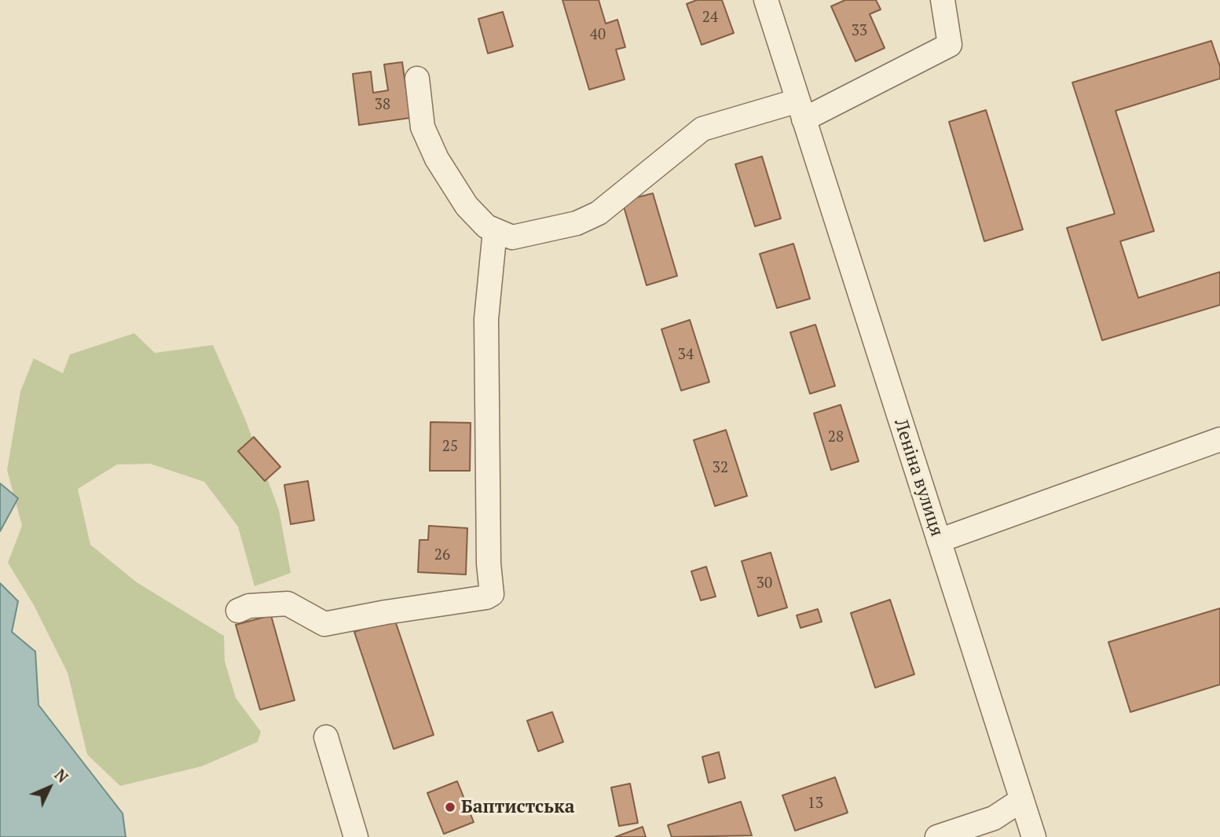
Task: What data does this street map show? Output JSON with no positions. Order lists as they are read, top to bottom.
{
  "streets": {
    "street": ["Леніна вулиця"]
  },
  "places": ["Баптистська"],
  "house_numbers": [
    "24",
    "33",
    "40",
    "38",
    "34",
    "28",
    "25",
    "32",
    "26",
    "30",
    "13"
  ],
  "north": "top right"
}
